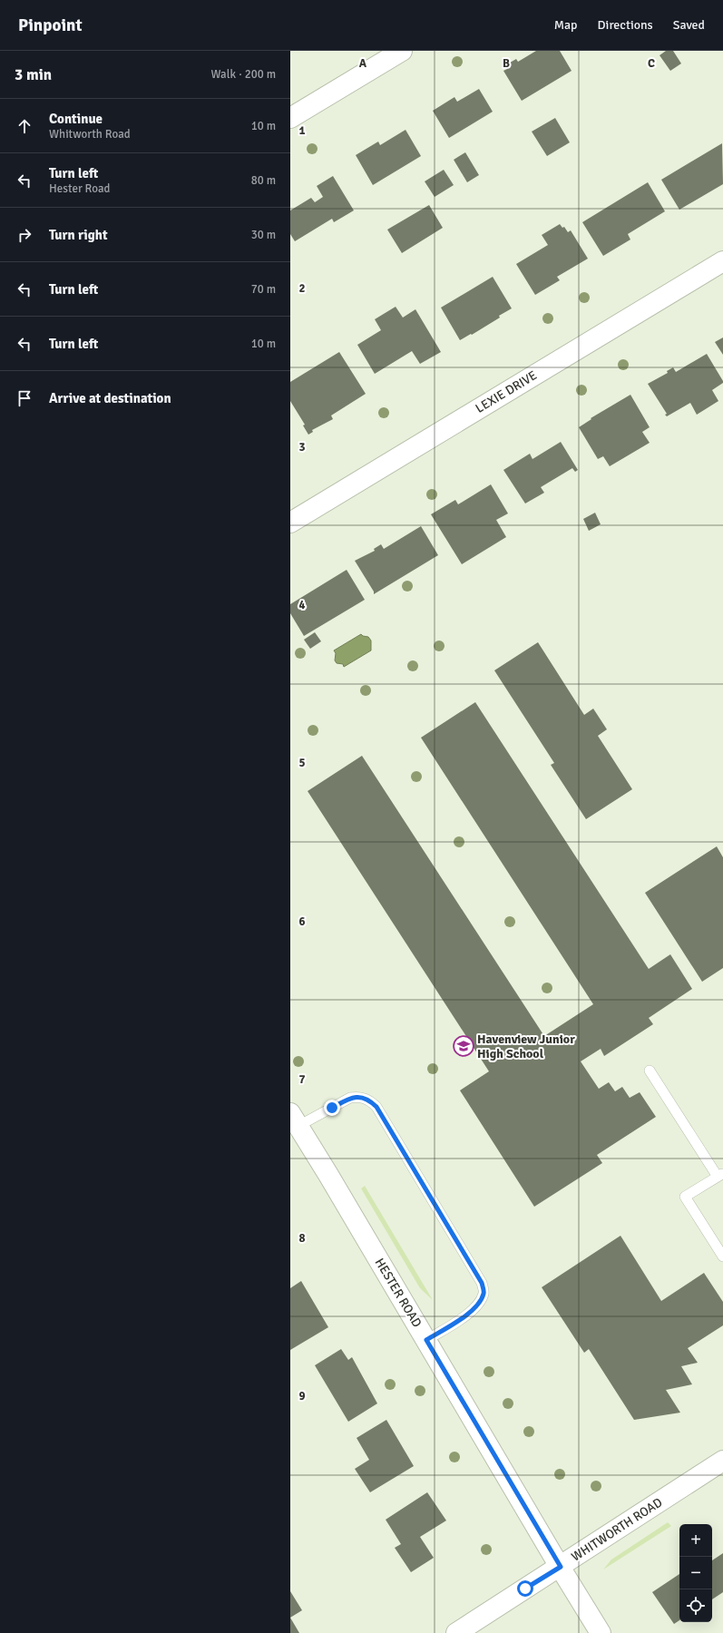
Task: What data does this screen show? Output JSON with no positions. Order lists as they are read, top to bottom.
{
  "streets": {
    "street": ["LEXIE DRIVE", "HESTER ROAD", "WHITWORTH ROAD"]
  },
  "crossings": [
    ["HESTER ROAD", "WHITWORTH ROAD"]
  ],
  "places": {
    "school or university": ["Havenview Junior High School"]
  },
  "page": {
    "header": "Pinpoint",
    "nav": ["Map", "Directions", "Saved"],
    "heading": ["3 min", "Walk · 200 m"],
    "list": [
      ["Continue", "Whitworth Road", "10 m"],
      ["Turn left", "Hester Road", "80 m"],
      ["Turn right", "30 m"],
      ["Turn left", "70 m"],
      ["Turn left", "10 m"],
      "Arrive at destination"
    ],
    "map_buttons": ["+", "−"]
  },
  "grid": {
    "columns": ["A", "B", "C"],
    "rows": [
      "1",
      "2",
      "3",
      "4",
      "5",
      "6",
      "7",
      "8",
      "9"
    ]
  }
}
